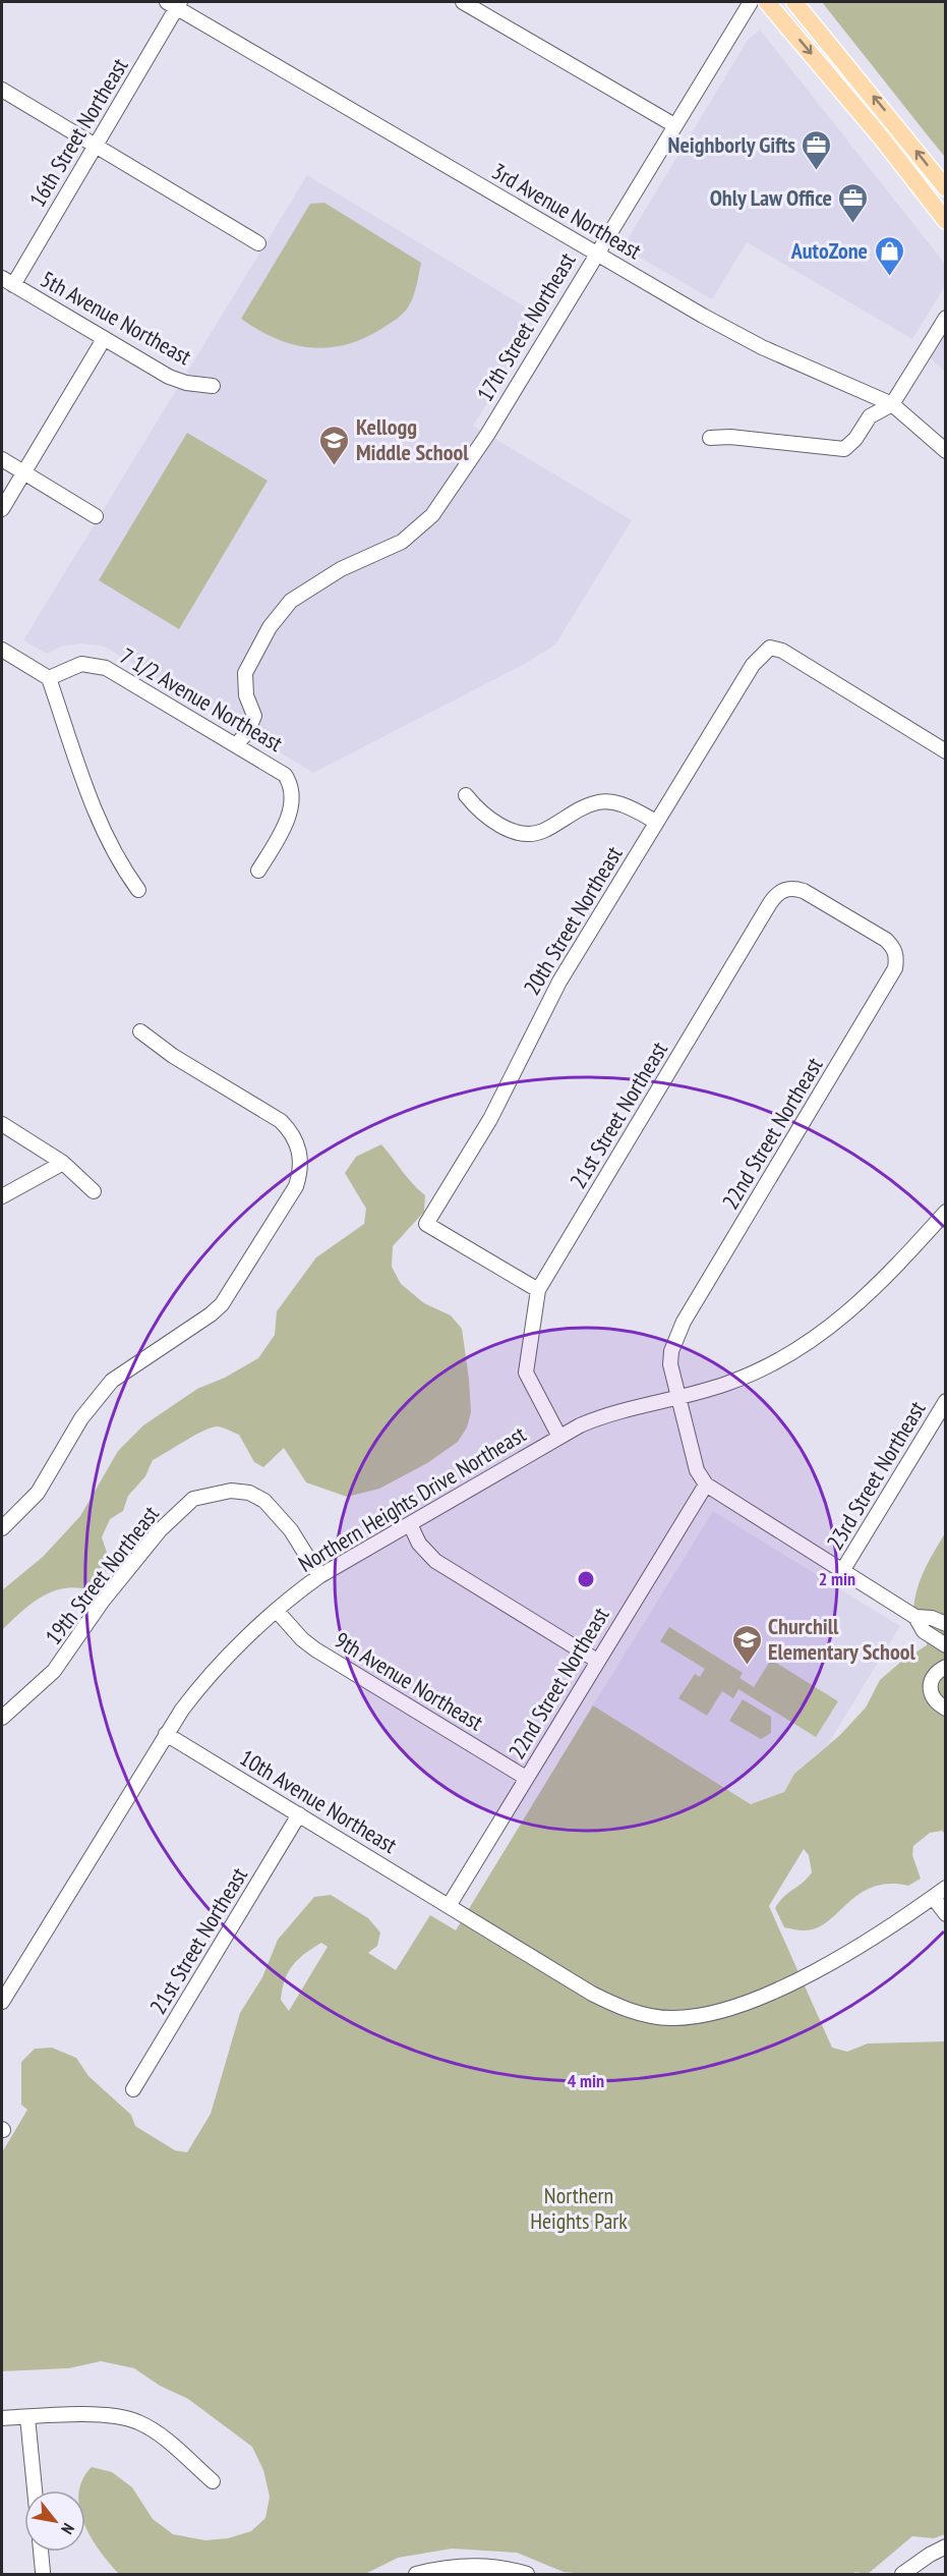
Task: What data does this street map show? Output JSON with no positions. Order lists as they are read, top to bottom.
{
  "streets": {
    "street": [
      "16th Street Northeast",
      "3rd Avenue Northeast",
      "5th Avenue Northeast",
      "17th Street Northeast",
      "7 1/2 Avenue Northeast",
      "20th Street Northeast",
      "21st Street Northeast",
      "22nd Street Northeast",
      "23rd Street Northeast",
      "Northern Heights Drive Northeast",
      "19th Street Northeast",
      "9th Avenue Northeast",
      "10th Avenue Northeast"
    ]
  },
  "crossings": [
    ["16th Street Northeast", "3rd Avenue Northeast"],
    ["16th Street Northeast", "5th Avenue Northeast"],
    ["3rd Avenue Northeast", "17th Street Northeast"],
    ["17th Street Northeast", "7 1/2 Avenue Northeast"],
    ["20th Street Northeast", "21st Street Northeast"],
    ["21st Street Northeast", "22nd Street Northeast"],
    ["21st Street Northeast", "Northern Heights Drive Northeast"],
    ["21st Street Northeast", "10th Avenue Northeast"],
    ["22nd Street Northeast", "Northern Heights Drive Northeast"],
    ["22nd Street Northeast", "9th Avenue Northeast"],
    ["22nd Street Northeast", "10th Avenue Northeast"],
    ["Northern Heights Drive Northeast", "19th Street Northeast"],
    ["Northern Heights Drive Northeast", "9th Avenue Northeast"],
    ["Northern Heights Drive Northeast", "10th Avenue Northeast"]
  ],
  "parks": ["Northern Heights Park"],
  "places": {
    "office": ["Neighborly Gifts", "Ohly Law Office"],
    "shop": ["AutoZone"],
    "school or university": ["Kellogg Middle School", "Churchill Elementary School"]
  },
  "north": "bottom right",
  "rings": ["2 min", "4 min"]
}
